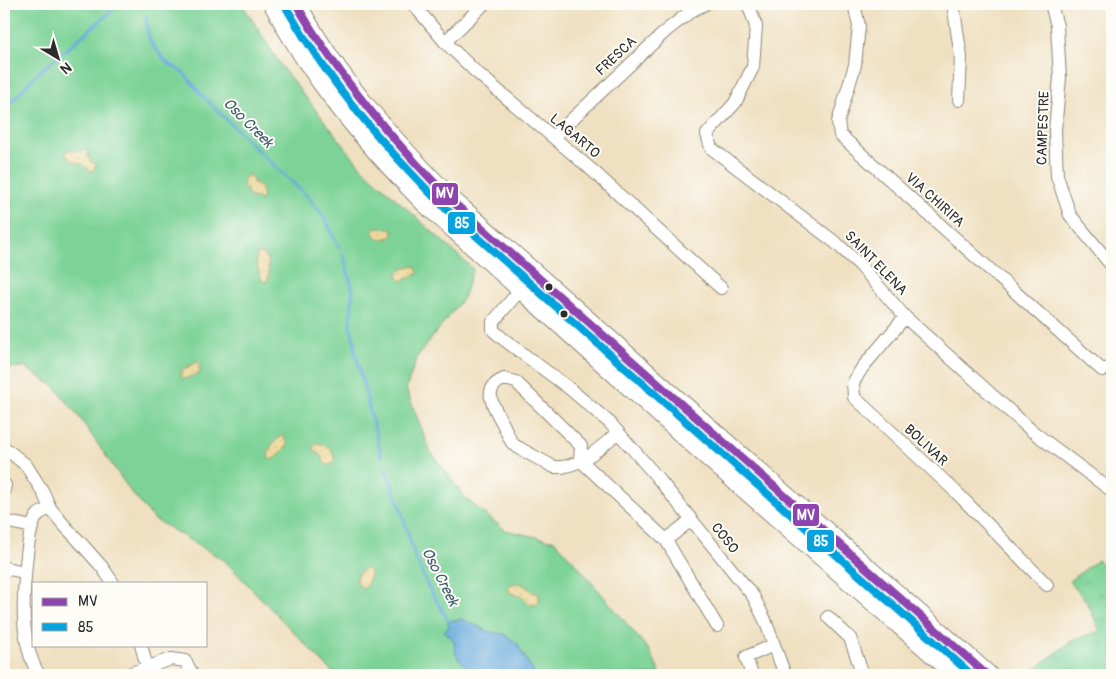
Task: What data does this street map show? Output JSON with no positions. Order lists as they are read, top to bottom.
{
  "streets": {
    "street": [
      "FRESCA",
      "CAMPESTRE",
      "LAGARTO",
      "VIA CHIRIPA",
      "SAINT ELENA",
      "BOLIVAR",
      "COSO"
    ]
  },
  "crossings": [
    ["FRESCA", "LAGARTO"],
    ["SAINT ELENA", "BOLIVAR"]
  ],
  "water": ["Oso Creek"],
  "lines": ["transit line MV", "transit line 85"],
  "legend": ["MV", "85"],
  "north": "bottom right"
}
